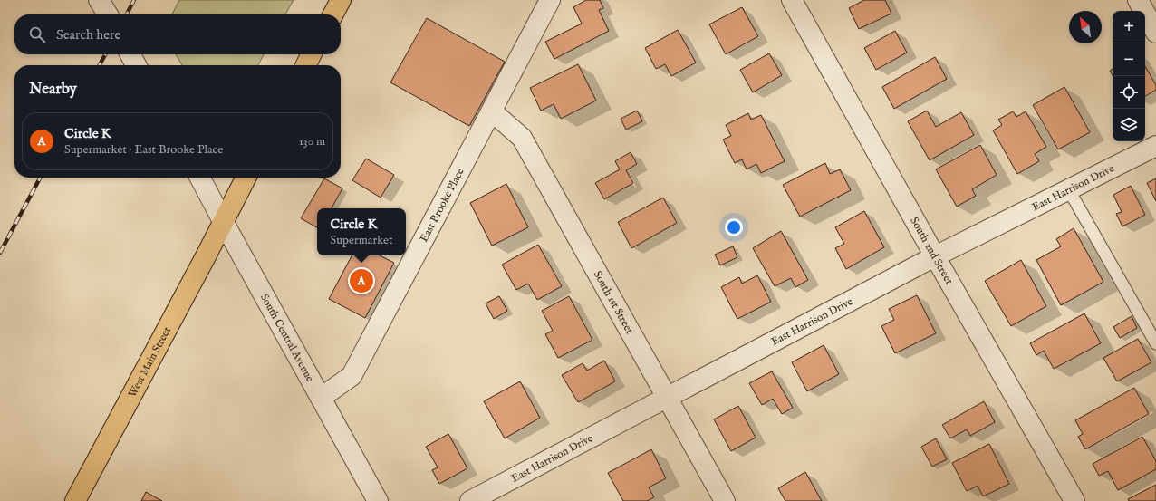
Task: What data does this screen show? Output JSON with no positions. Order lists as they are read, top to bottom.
{
  "streets": {
    "main road": ["West Main Street"],
    "street": [
      "East Harrison Drive",
      "East Brooke Place",
      "South 2nd Street",
      "South 1st Street",
      "South Central Avenue"
    ]
  },
  "crossings": [
    ["East Harrison Drive", "South 2nd Street"],
    ["East Harrison Drive", "South 1st Street"],
    ["East Brooke Place", "South 1st Street"],
    ["East Brooke Place", "South Central Avenue"],
    ["South Central Avenue", "West Main Street"]
  ],
  "north": "top left",
  "page": {
    "map_buttons": ["+", "−"],
    "search": "Search here",
    "heading": "Nearby",
    "list": [
      {
        "mark": "A",
        "name": "Circle K",
        "note": "Supermarket · East Brooke Place",
        "value": "130 m"
      }
    ],
    "popup": ["Circle K", "Supermarket"],
    "pins": "A"
  }
}
